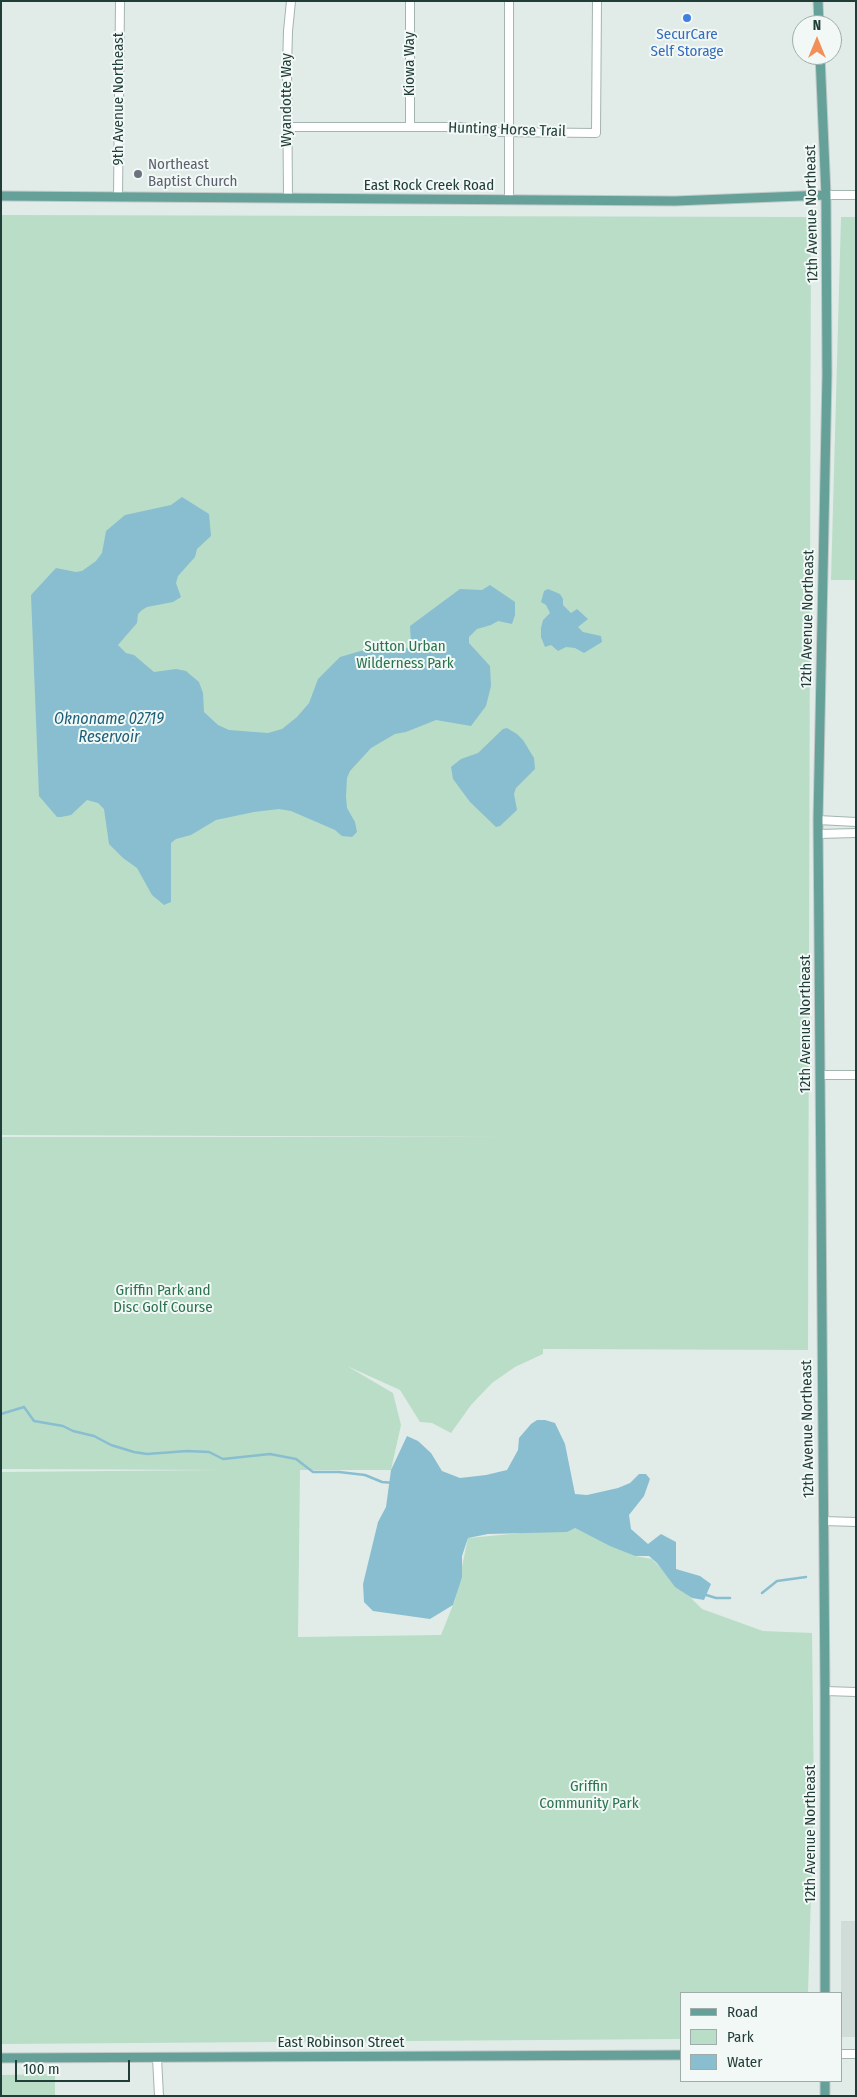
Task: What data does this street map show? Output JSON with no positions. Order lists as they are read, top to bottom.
{
  "streets": {
    "main road": ["East Rock Creek Road", "12th Avenue Northeast", "East Robinson Street"],
    "street": [
      "Kiowa Way",
      "9th Avenue Northeast",
      "Wyandotte Way",
      "Hunting Horse Trail"
    ]
  },
  "crossings": [
    ["Kiowa Way", "Hunting Horse Trail"],
    ["9th Avenue Northeast", "East Rock Creek Road"],
    ["Wyandotte Way", "Hunting Horse Trail"],
    ["Wyandotte Way", "East Rock Creek Road"],
    ["East Rock Creek Road", "12th Avenue Northeast"]
  ],
  "water": ["Oknoname 02719 Reservoir"],
  "parks": ["Sutton Urban Wilderness Park", "Griffin Park and Disc Golf Course", "Griffin Community Park"],
  "places": ["SecurCare Self Storage", "Northeast Baptist Church"],
  "legend": ["Road", "Park", "Water"],
  "scale_bar": "100 m",
  "north": "top"
}
